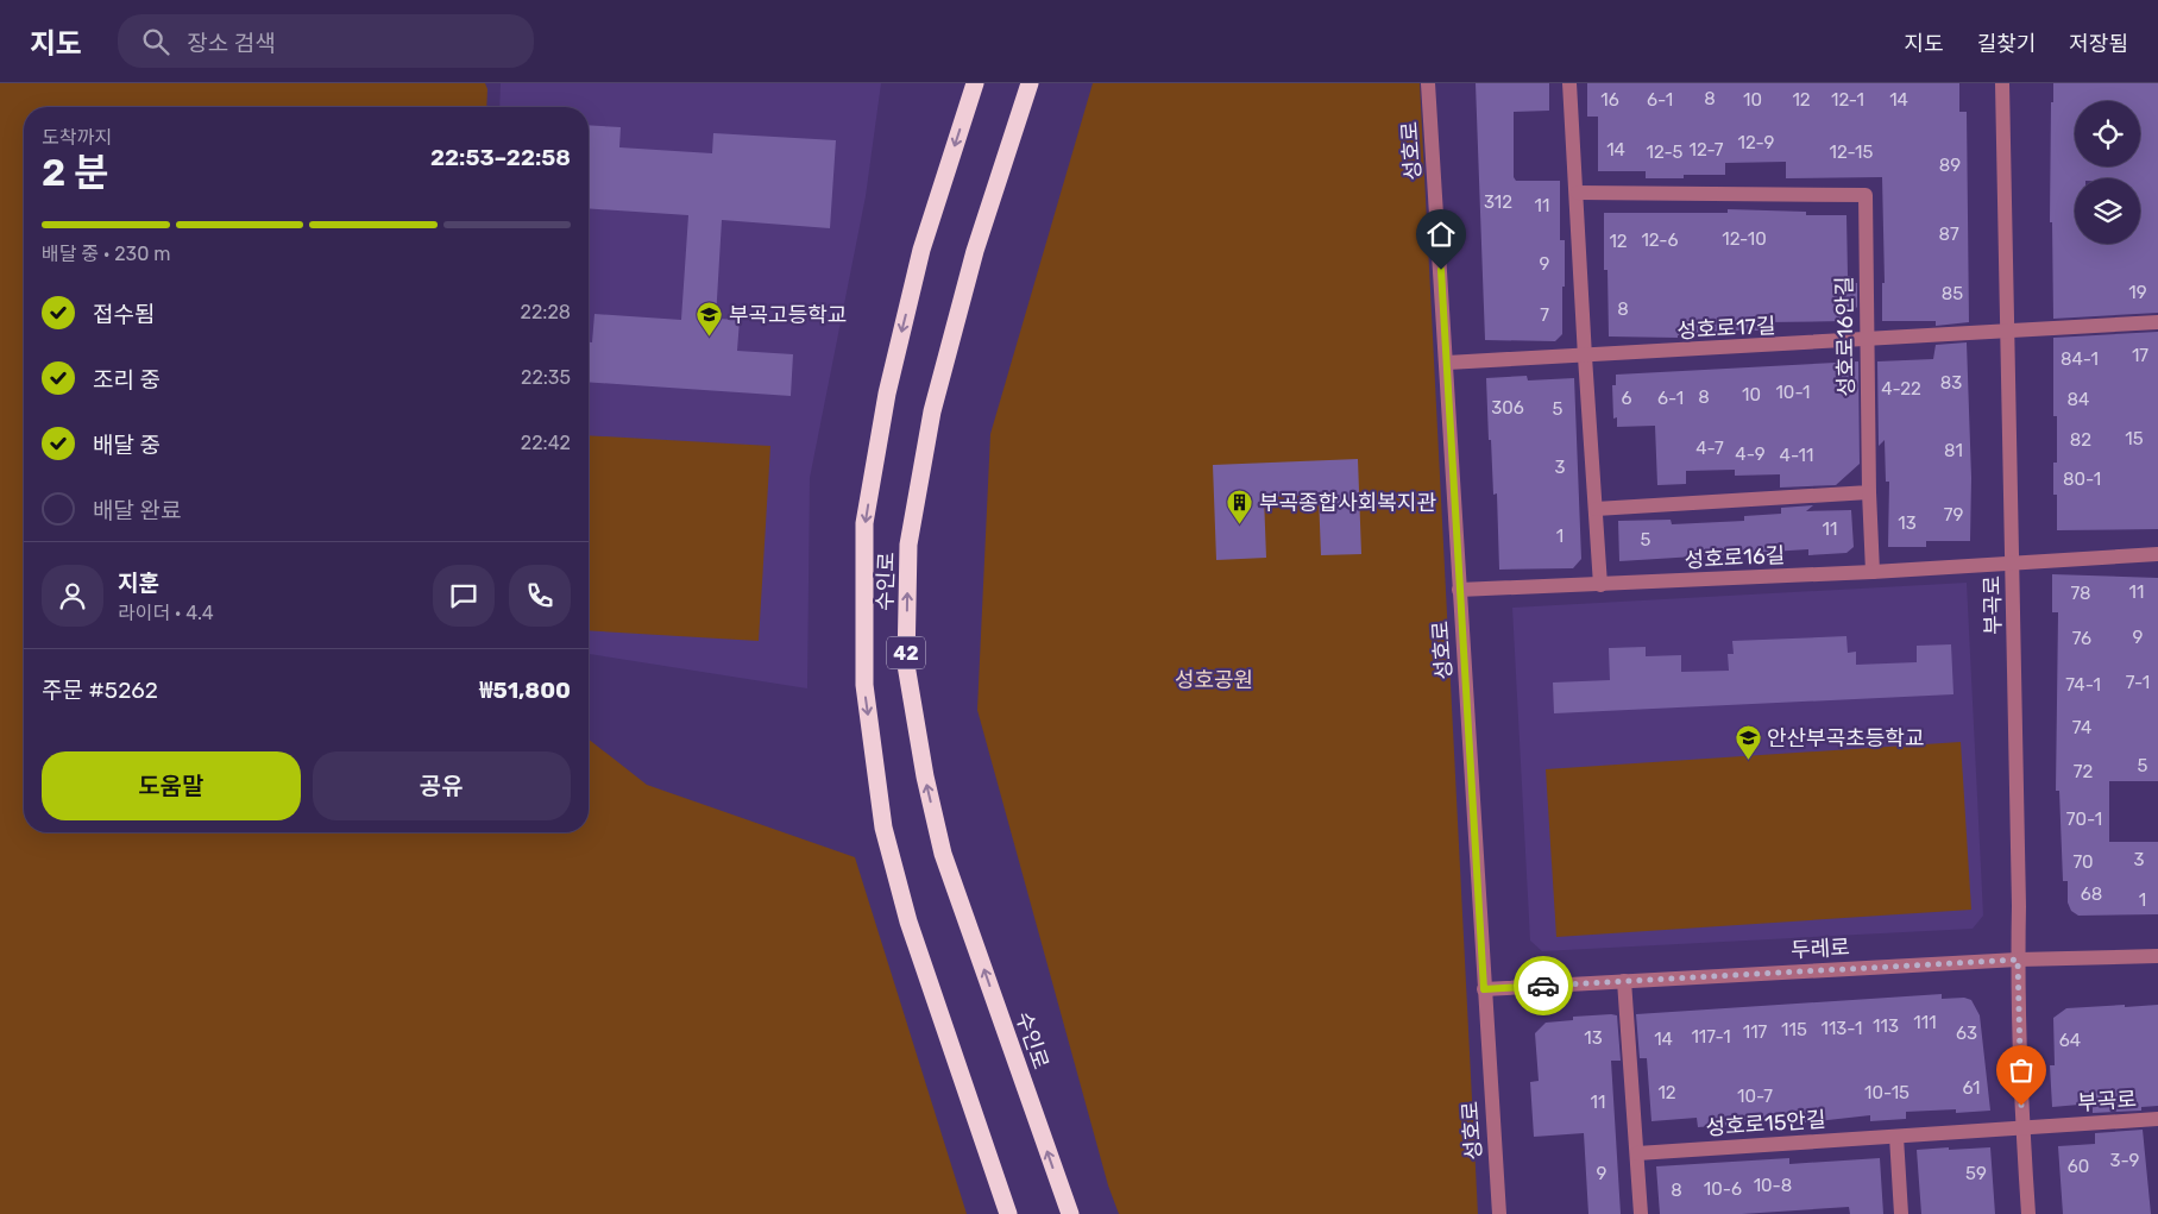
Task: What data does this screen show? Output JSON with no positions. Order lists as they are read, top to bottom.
{
  "streets": {
    "highway": ["수인로", "42"],
    "street": [
      "성호로",
      "성호로17길",
      "성호로16안길",
      "성호로16길",
      "부곡로",
      "두레로",
      "성호로15안길"
    ]
  },
  "crossings": [
    ["성호로", "성호로17길"],
    ["성호로", "성호로16길"],
    ["성호로", "두레로"],
    ["성호로17길", "성호로16안길"],
    ["성호로17길", "부곡로"],
    ["성호로16안길", "성호로16길"],
    ["성호로16길", "부곡로"],
    ["부곡로", "두레로"],
    ["부곡로", "성호로15안길"]
  ],
  "parks": ["성호공원"],
  "places": {
    "school or university": ["부곡고등학교", "안산부곡초등학교"],
    "building": ["부곡종합사회복지관"]
  },
  "house_numbers": [
    "8",
    "16",
    "6-1",
    "10",
    "12",
    "12-1",
    "14",
    "12-9",
    "14",
    "12-7",
    "12-5",
    "12-15",
    "89",
    "312",
    "11",
    "87",
    "12-10",
    "12-6",
    "12",
    "9",
    "19",
    "85",
    "8",
    "7",
    "17",
    "84-1",
    "83",
    "4-22",
    "10-1",
    "10",
    "8",
    "6",
    "6-1",
    "84",
    "306",
    "5",
    "15",
    "82",
    "4-7",
    "81",
    "4-9",
    "4-11",
    "3",
    "80-1",
    "79",
    "13",
    "11",
    "1",
    "5",
    "11",
    "78",
    "9",
    "76",
    "7-1",
    "74-1",
    "74",
    "5",
    "72",
    "70-1",
    "3",
    "70",
    "68",
    "1",
    "111",
    "113",
    "113-1",
    "115",
    "117",
    "63",
    "117-1",
    "13",
    "14",
    "64",
    "61",
    "12",
    "10-15",
    "10-7",
    "11",
    "3-9",
    "60",
    "9",
    "59",
    "10-8",
    "10-6",
    "8"
  ],
  "page": {
    "header": "지도",
    "search": "장소 검색",
    "nav": ["지도", "길찾기", "저장됨"],
    "heading": ["2 분", "도착까지", "22:53–22:58"],
    "panel": [
      "지훈",
      "라이더 · 4.4",
      "주문 #5262",
      "₩51,800"
    ],
    "bar": "배달 중 · 230 m",
    "list": [
      ["접수됨", "22:28"],
      ["조리 중", "22:35"],
      ["배달 중", "22:42"],
      "배달 완료"
    ],
    "buttons": ["도움말", "공유"]
  }
}
